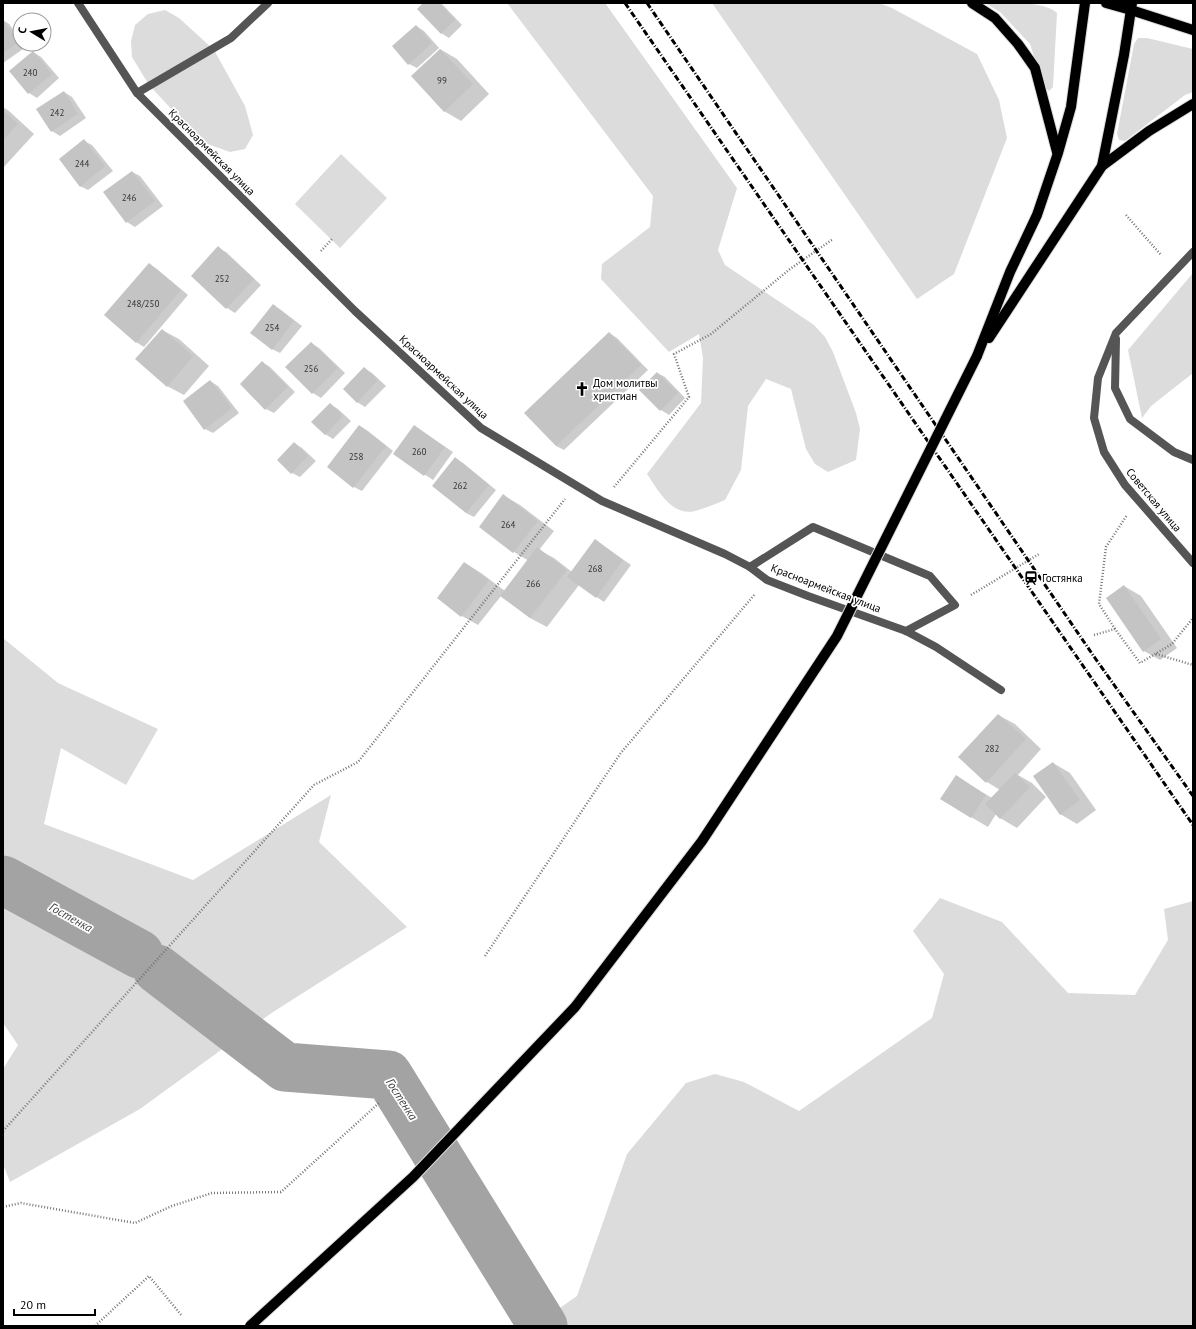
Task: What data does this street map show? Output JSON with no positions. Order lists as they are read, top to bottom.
{
  "streets": {
    "street": ["Красноармейская улица", "Советская улица"]
  },
  "water": ["Гостенка"],
  "places": {
    "church": ["Дом молитвы христиан"],
    "station": ["Гостянка"]
  },
  "house_numbers": [
    "240",
    "99",
    "242",
    "244",
    "246",
    "252",
    "248/250",
    "254",
    "256",
    "260",
    "258",
    "262",
    "264",
    "268",
    "266",
    "282"
  ],
  "scale_bar": "20 m",
  "north": "left"
}
